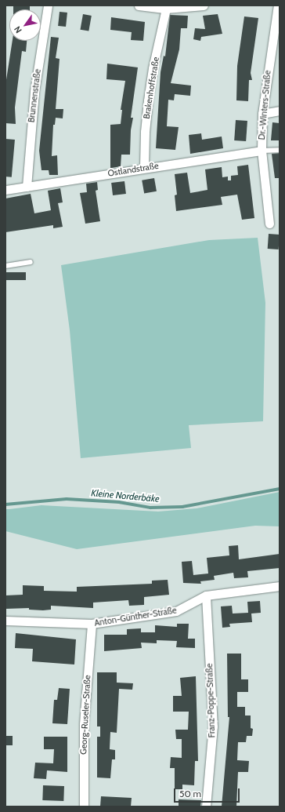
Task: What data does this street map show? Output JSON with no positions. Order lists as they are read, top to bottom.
{
  "streets": {
    "street": [
      "Brakenhoffstraße",
      "Brunnenstraße",
      "Dr.-Winters-Straße",
      "Ostlandstraße",
      "Anton-Günther-Straße",
      "Franz-Poppe-Straße",
      "Georg-Ruseler-Straße"
    ]
  },
  "crossings": [
    ["Brakenhoffstraße", "Ostlandstraße"],
    ["Brunnenstraße", "Ostlandstraße"],
    ["Dr.-Winters-Straße", "Ostlandstraße"],
    ["Anton-Günther-Straße", "Franz-Poppe-Straße"],
    ["Anton-Günther-Straße", "Georg-Ruseler-Straße"]
  ],
  "water": ["Kleine Norderbäke"],
  "scale_bar": "50 m",
  "north": "bottom left"
}
